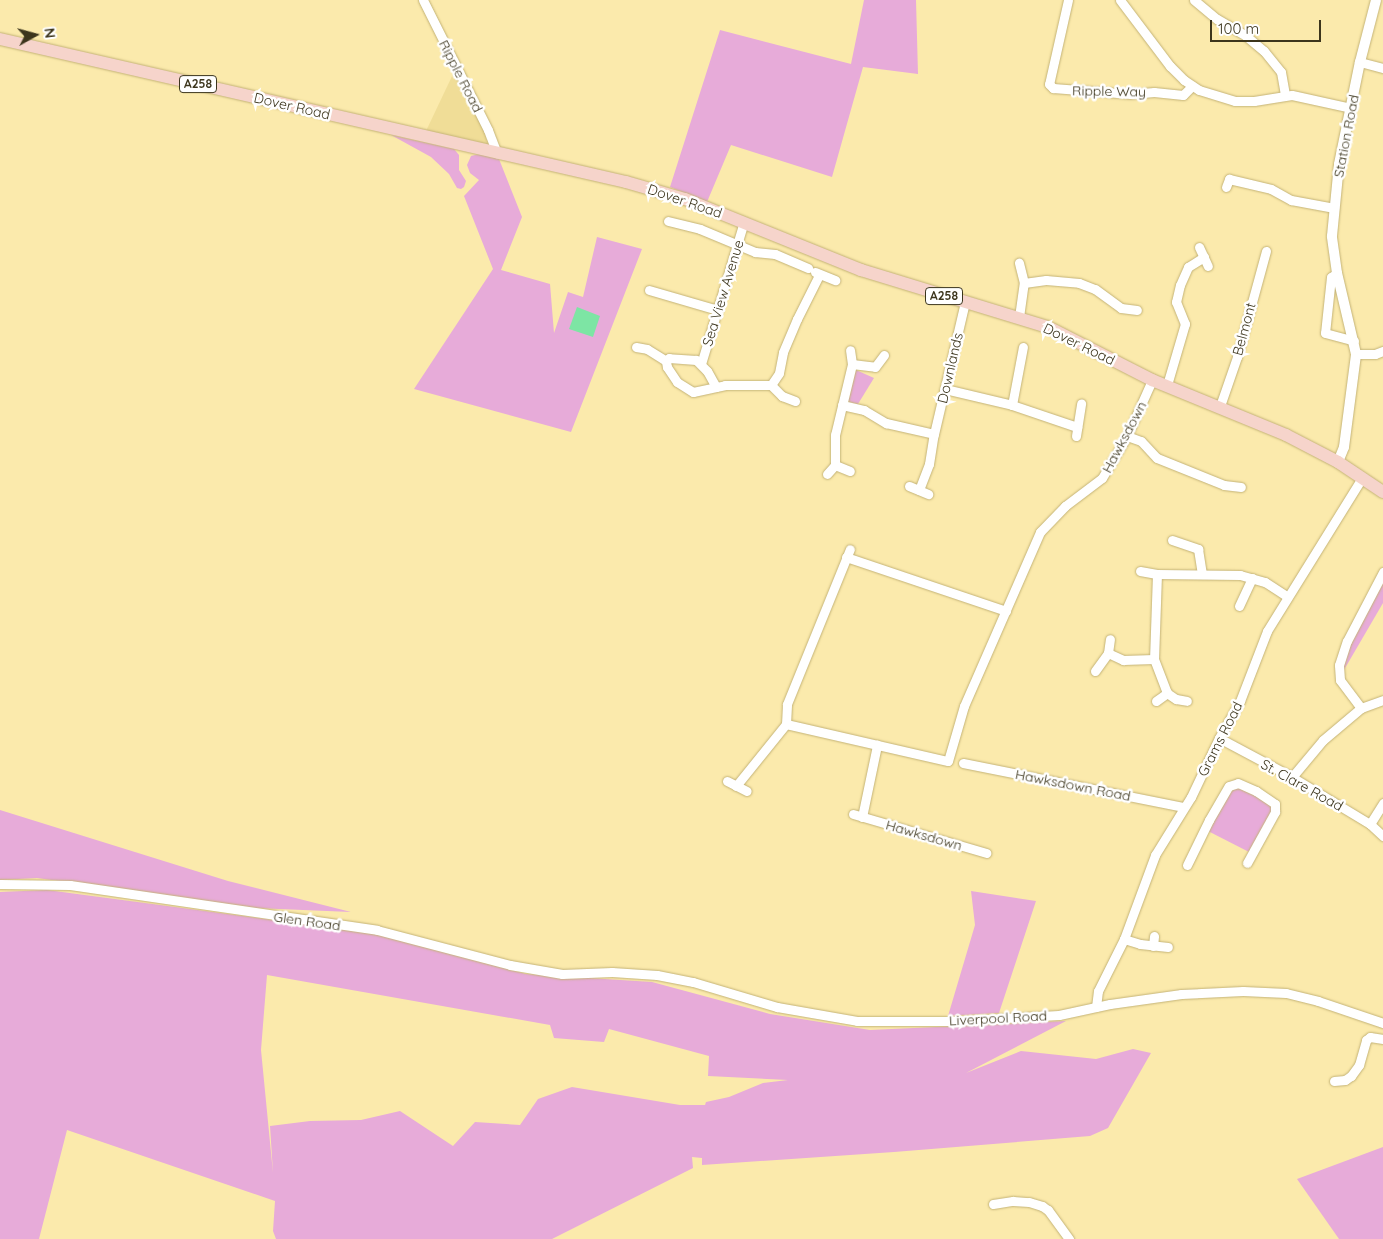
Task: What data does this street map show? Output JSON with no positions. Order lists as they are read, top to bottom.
{
  "streets": {
    "main road": ["A258", "Dover Road"],
    "street": [
      "Ripple Road",
      "Ripple Way",
      "Station Road",
      "Sea View Avenue",
      "Belmont",
      "Downlands",
      "Hawksdown",
      "Grams Road",
      "Hawksdown Road",
      "St. Clare Road",
      "Glen Road",
      "Liverpool Road"
    ]
  },
  "crossings": [
    ["Ripple Road", "Dover Road"],
    ["A258", "Dover Road"],
    ["A258", "Station Road"],
    ["A258", "Grams Road"],
    ["Dover Road", "Station Road"],
    ["Dover Road", "Sea View Avenue"],
    ["Dover Road", "Belmont"],
    ["Dover Road", "Downlands"],
    ["Dover Road", "Hawksdown"],
    ["Grams Road", "Hawksdown Road"],
    ["Grams Road", "St. Clare Road"],
    ["Grams Road", "Liverpool Road"],
    ["Glen Road", "Liverpool Road"]
  ],
  "scale_bar": "100 m",
  "north": "right"
}
